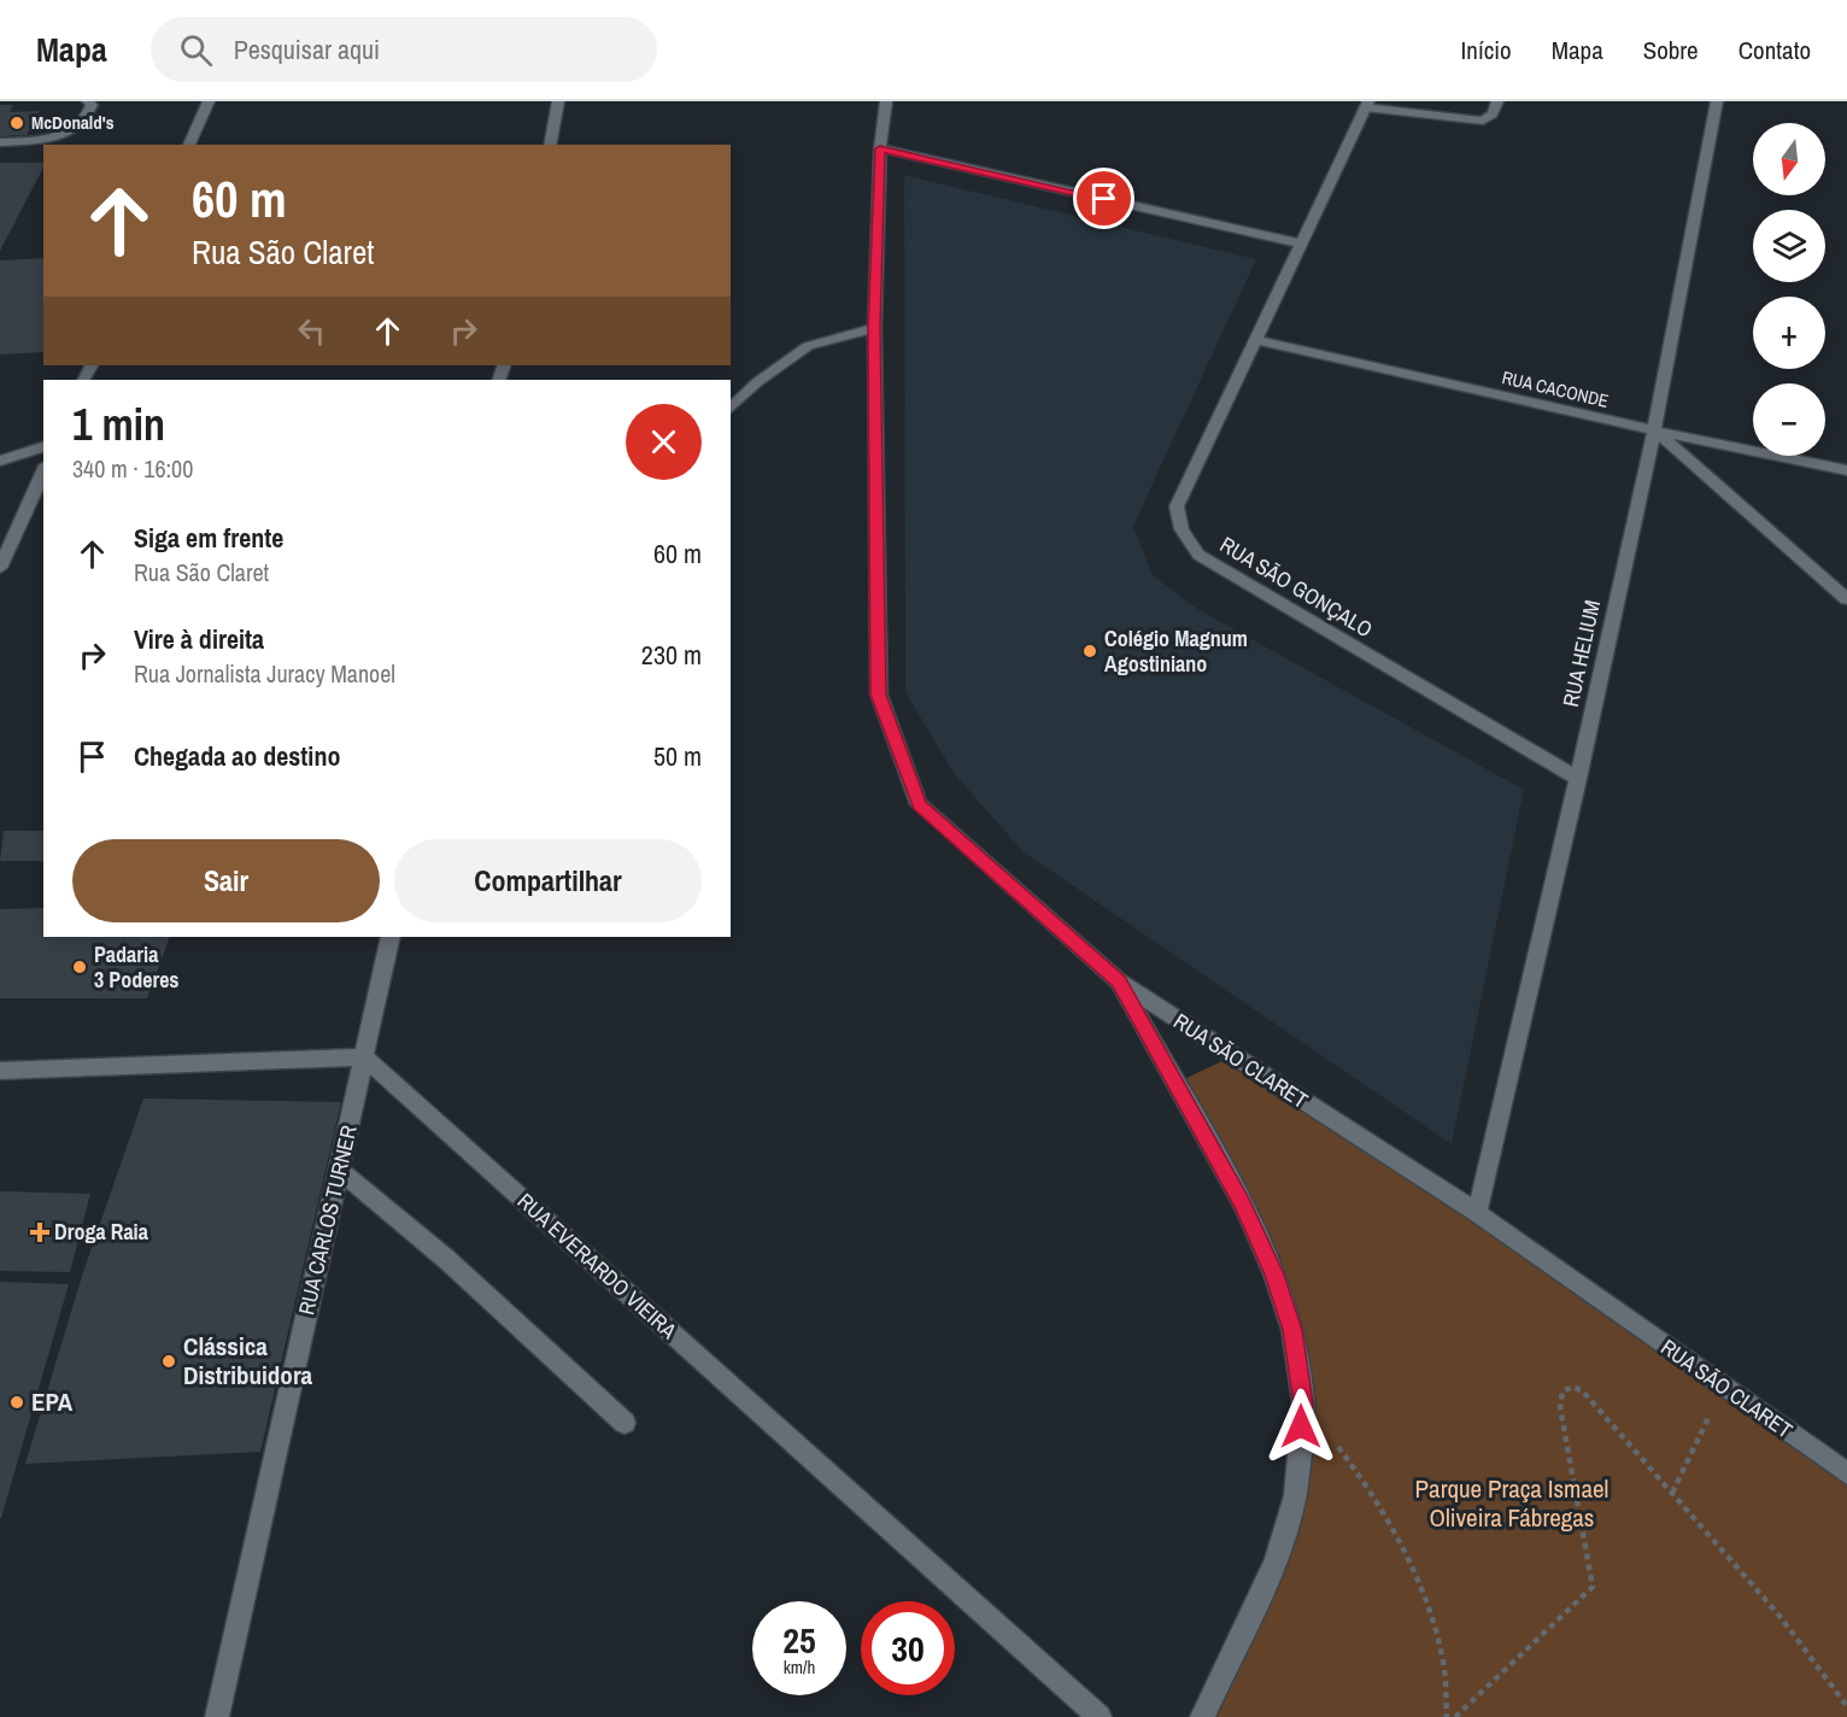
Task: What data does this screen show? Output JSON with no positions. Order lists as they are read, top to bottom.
{
  "streets": {
    "street": [
      "RUA CACONDE",
      "RUA SÃO GONÇALO",
      "RUA HELIUM",
      "RUA SÃO CLARET",
      "RUA CARLOS TURNER",
      "RUA EVERARDO VIEIRA"
    ]
  },
  "crossings": [
    ["RUA CACONDE", "RUA SÃO GONÇALO"],
    ["RUA CACONDE", "RUA HELIUM"],
    ["RUA SÃO GONÇALO", "RUA HELIUM"],
    ["RUA HELIUM", "RUA SÃO CLARET"],
    ["RUA CARLOS TURNER", "RUA EVERARDO VIEIRA"]
  ],
  "parks": ["Parque Praça Ismael Oliveira Fábregas"],
  "places": {
    "other": [
      "McDonald's",
      "Colégio Magnum Agostiniano",
      "Padaria 3 Poderes",
      "Clássica Distribuidora",
      "EPA"
    ],
    "health": ["Droga Raia"]
  },
  "north": "bottom",
  "page": {
    "header": "Mapa",
    "search": "Pesquisar aqui",
    "nav": [
      "Início",
      "Mapa",
      "Sobre",
      "Contato"
    ],
    "map_buttons": ["+", "−"],
    "turn": ["60 m", "Rua São Claret"],
    "heading": ["1 min", "340 m · 16:00"],
    "list": [
      {
        "name": "Siga em frente",
        "note": "Rua São Claret",
        "value": "60 m"
      },
      {
        "name": "Vire à direita",
        "note": "Rua Jornalista Juracy Manoel",
        "value": "230 m"
      },
      {
        "name": "Chegada ao destino",
        "value": "50 m"
      }
    ],
    "buttons": ["Sair", "Compartilhar"],
    "speed": "25 km/h",
    "limit": "30"
  }
}
